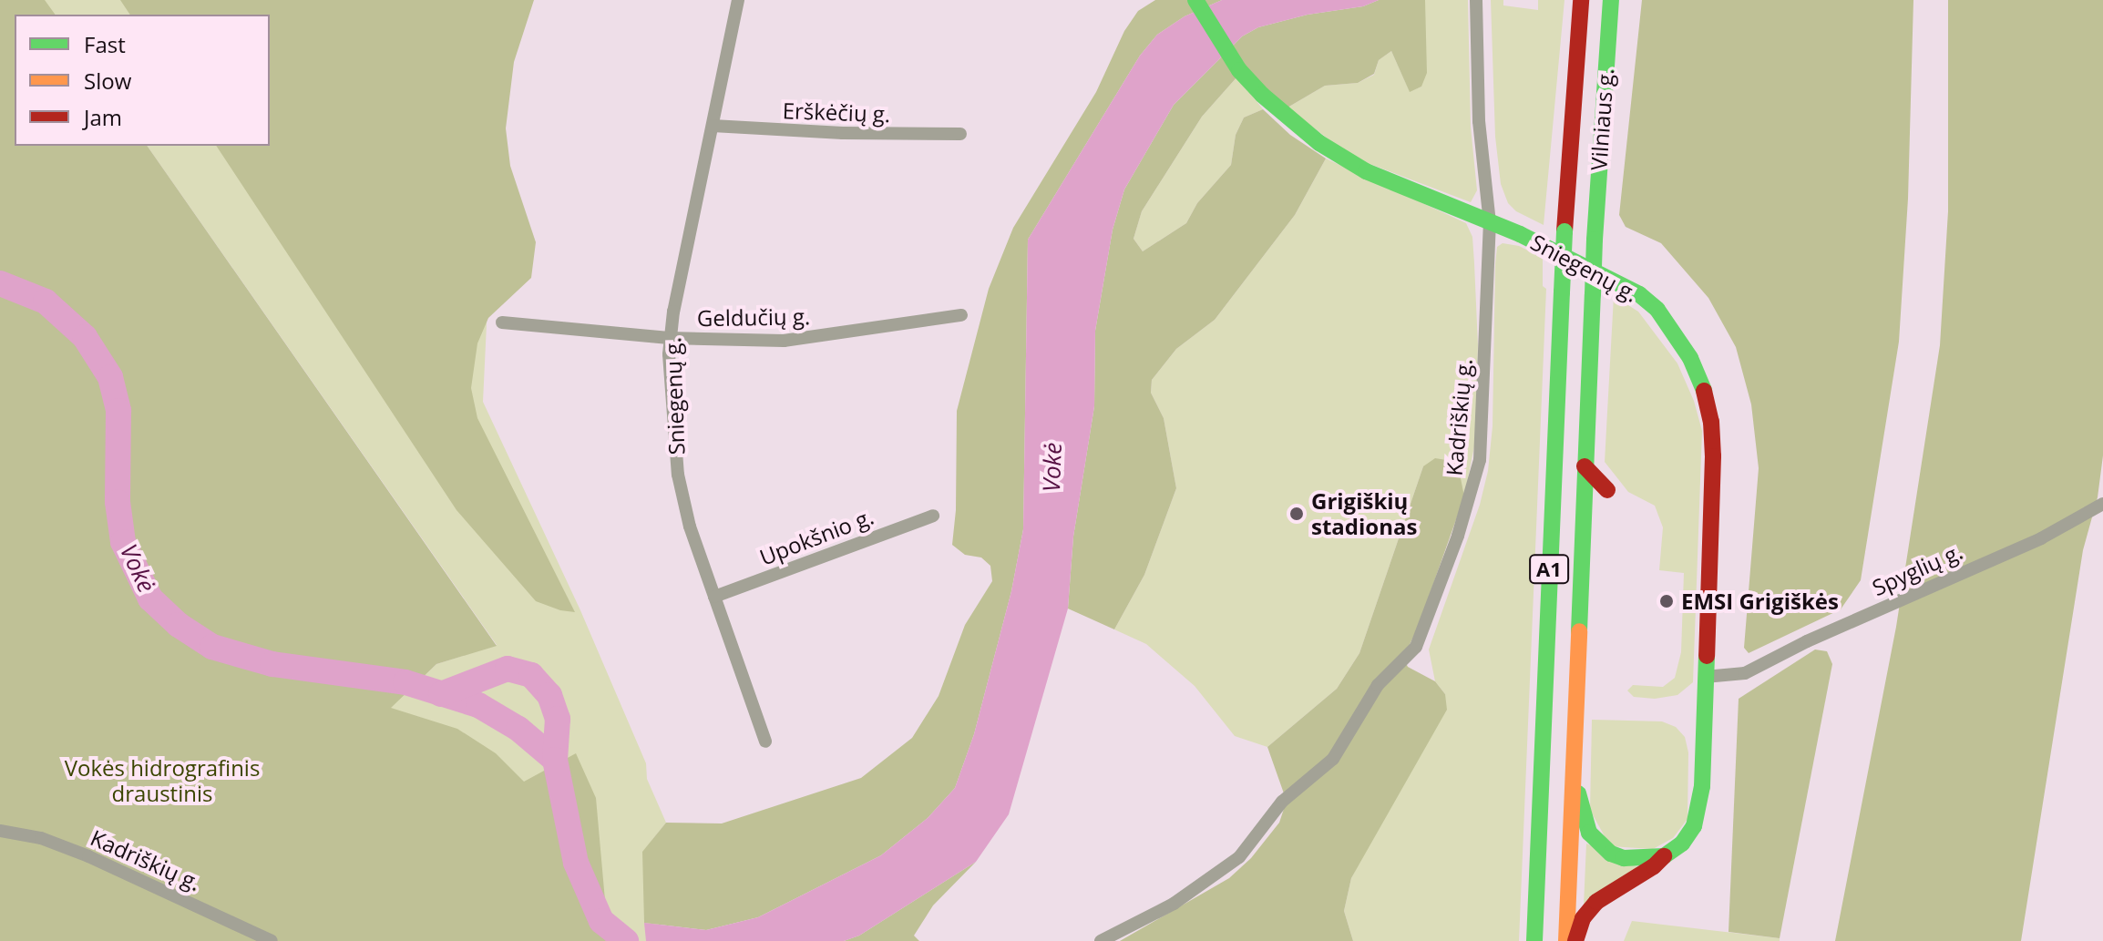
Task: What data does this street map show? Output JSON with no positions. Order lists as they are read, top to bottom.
{
  "streets": {
    "main road": ["Vilniaus g.", "Sniegenų g.", "A1"],
    "street": [
      "Erškėčių g.",
      "Geldučių g.",
      "Kadriškių g.",
      "Upokšnio g.",
      "Spyglių g."
    ]
  },
  "crossings": [
    ["Erškėčių g.", "Sniegenų g."],
    ["Vilniaus g.", "A1"],
    ["Sniegenų g.", "Geldučių g."],
    ["Sniegenų g.", "Kadriškių g."],
    ["Sniegenų g.", "Upokšnio g."],
    ["Sniegenų g.", "Spyglių g."]
  ],
  "water": ["Vokė"],
  "parks": ["Vokės hidrografinis draustinis"],
  "places": ["Grigiškių stadionas", "EMSI Grigiškės"],
  "legend": ["Fast", "Slow", "Jam"]
}
